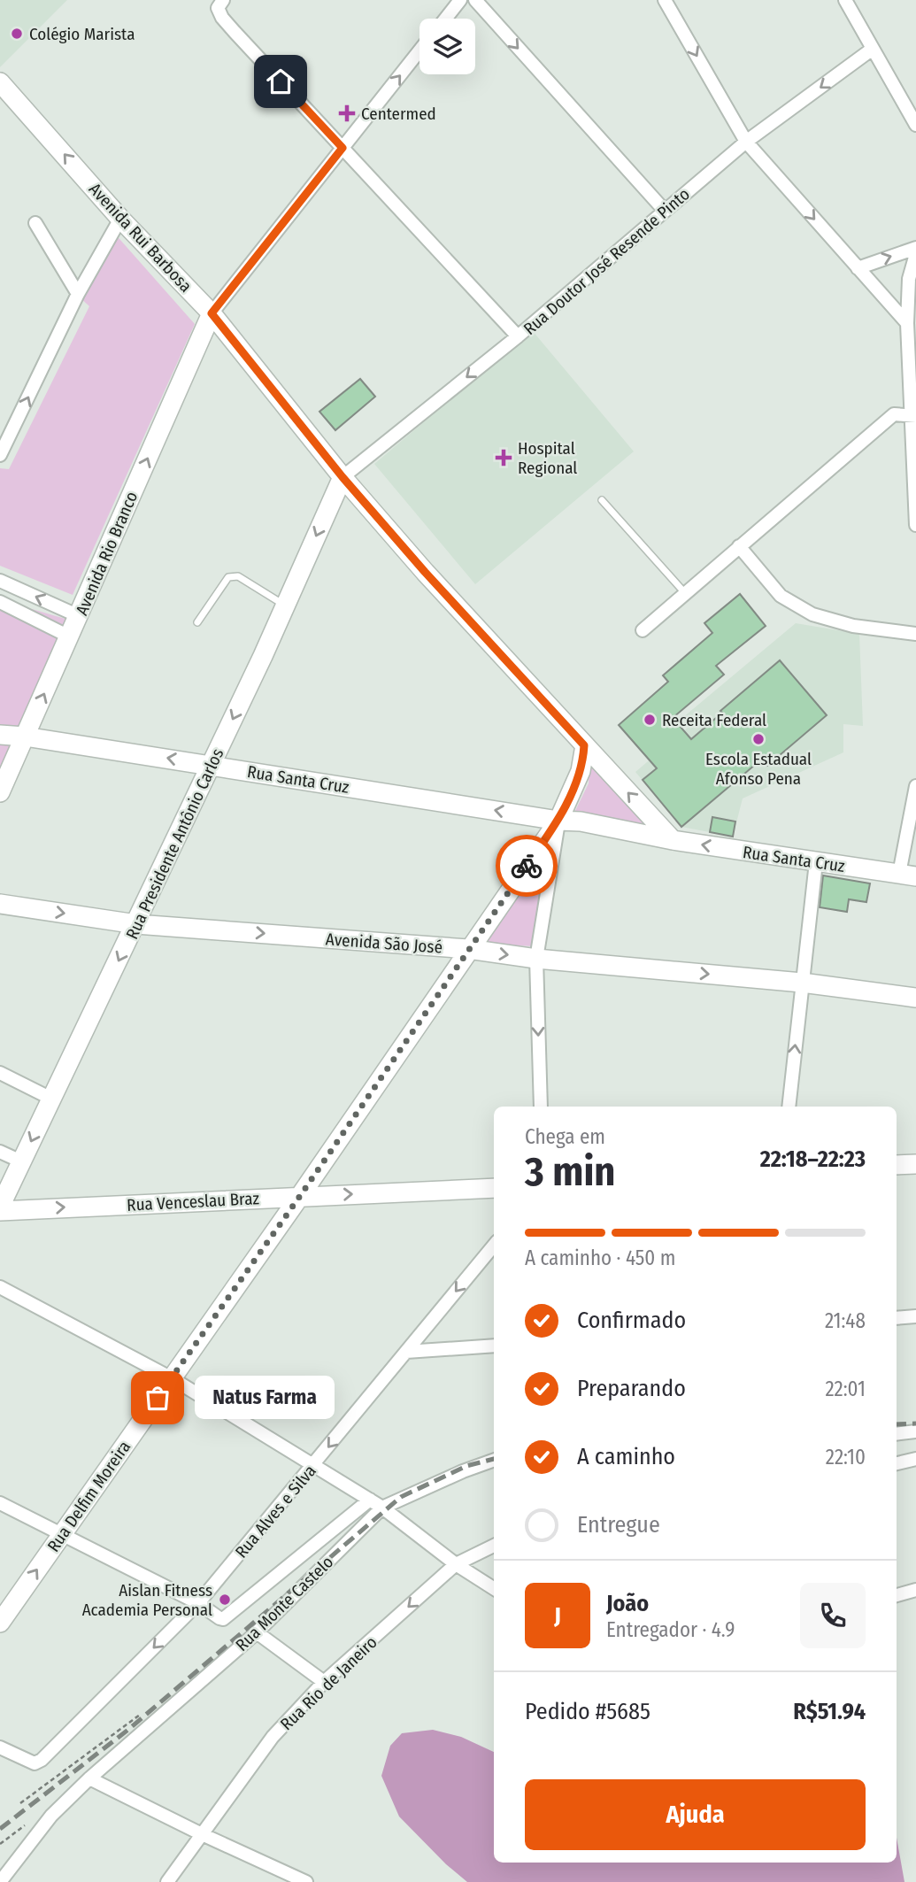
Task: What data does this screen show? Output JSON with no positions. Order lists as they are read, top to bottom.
{
  "streets": {
    "main road": [
      "Avenida Rui Barbosa",
      "Avenida Rio Branco",
      "Rua Santa Cruz",
      "Rua Presidente Antônio Carlos",
      "Avenida São José",
      "Rua Venceslau Braz",
      "Rua Delfim Moreira"
    ],
    "street": [
      "Rua Doutor José Resende Pinto",
      "Rua Alves e Silva",
      "Rua Monte Castelo",
      "Rua Rio de Janeiro"
    ]
  },
  "crossings": [
    ["Avenida Rui Barbosa", "Rua Doutor José Resende Pinto"],
    ["Avenida Rui Barbosa", "Avenida Rio Branco"],
    ["Avenida Rui Barbosa", "Rua Santa Cruz"],
    ["Avenida Rui Barbosa", "Rua Presidente Antônio Carlos"],
    ["Avenida Rui Barbosa", "Rua Delfim Moreira"],
    ["Rua Doutor José Resende Pinto", "Rua Presidente Antônio Carlos"],
    ["Avenida Rio Branco", "Rua Santa Cruz"],
    ["Rua Santa Cruz", "Rua Presidente Antônio Carlos"],
    ["Rua Santa Cruz", "Rua Delfim Moreira"],
    ["Rua Presidente Antônio Carlos", "Avenida São José"],
    ["Rua Presidente Antônio Carlos", "Rua Venceslau Braz"],
    ["Avenida São José", "Rua Delfim Moreira"],
    ["Rua Venceslau Braz", "Rua Delfim Moreira"]
  ],
  "one_way": [
    "Rua Doutor José Resende Pinto",
    "Avenida Rio Branco",
    "Rua Santa Cruz",
    "Rua Presidente Antônio Carlos",
    "Avenida São José",
    "Rua Venceslau Braz",
    "Rua Alves e Silva",
    "Rua Rio de Janeiro"
  ],
  "places": {
    "other": [
      "Colégio Marista",
      "Receita Federal",
      "Escola Estadual Afonso Pena",
      "Natus Farma",
      "Aislan Fitness Academia Personal"
    ],
    "health": ["Centermed", "Hospital Regional"]
  },
  "page": {
    "heading": ["3 min", "Chega em", "22:18–22:23"],
    "panel": [
      "João",
      "Entregador · 4.9",
      "Pedido #5685",
      "R$51.94"
    ],
    "bar": "A caminho · 450 m",
    "list": [
      ["Confirmado", "21:48"],
      ["Preparando", "22:01"],
      ["A caminho", "22:10"],
      "Entregue"
    ],
    "bubble": "Natus Farma",
    "round": "J",
    "buttons": "Ajuda"
  }
}
